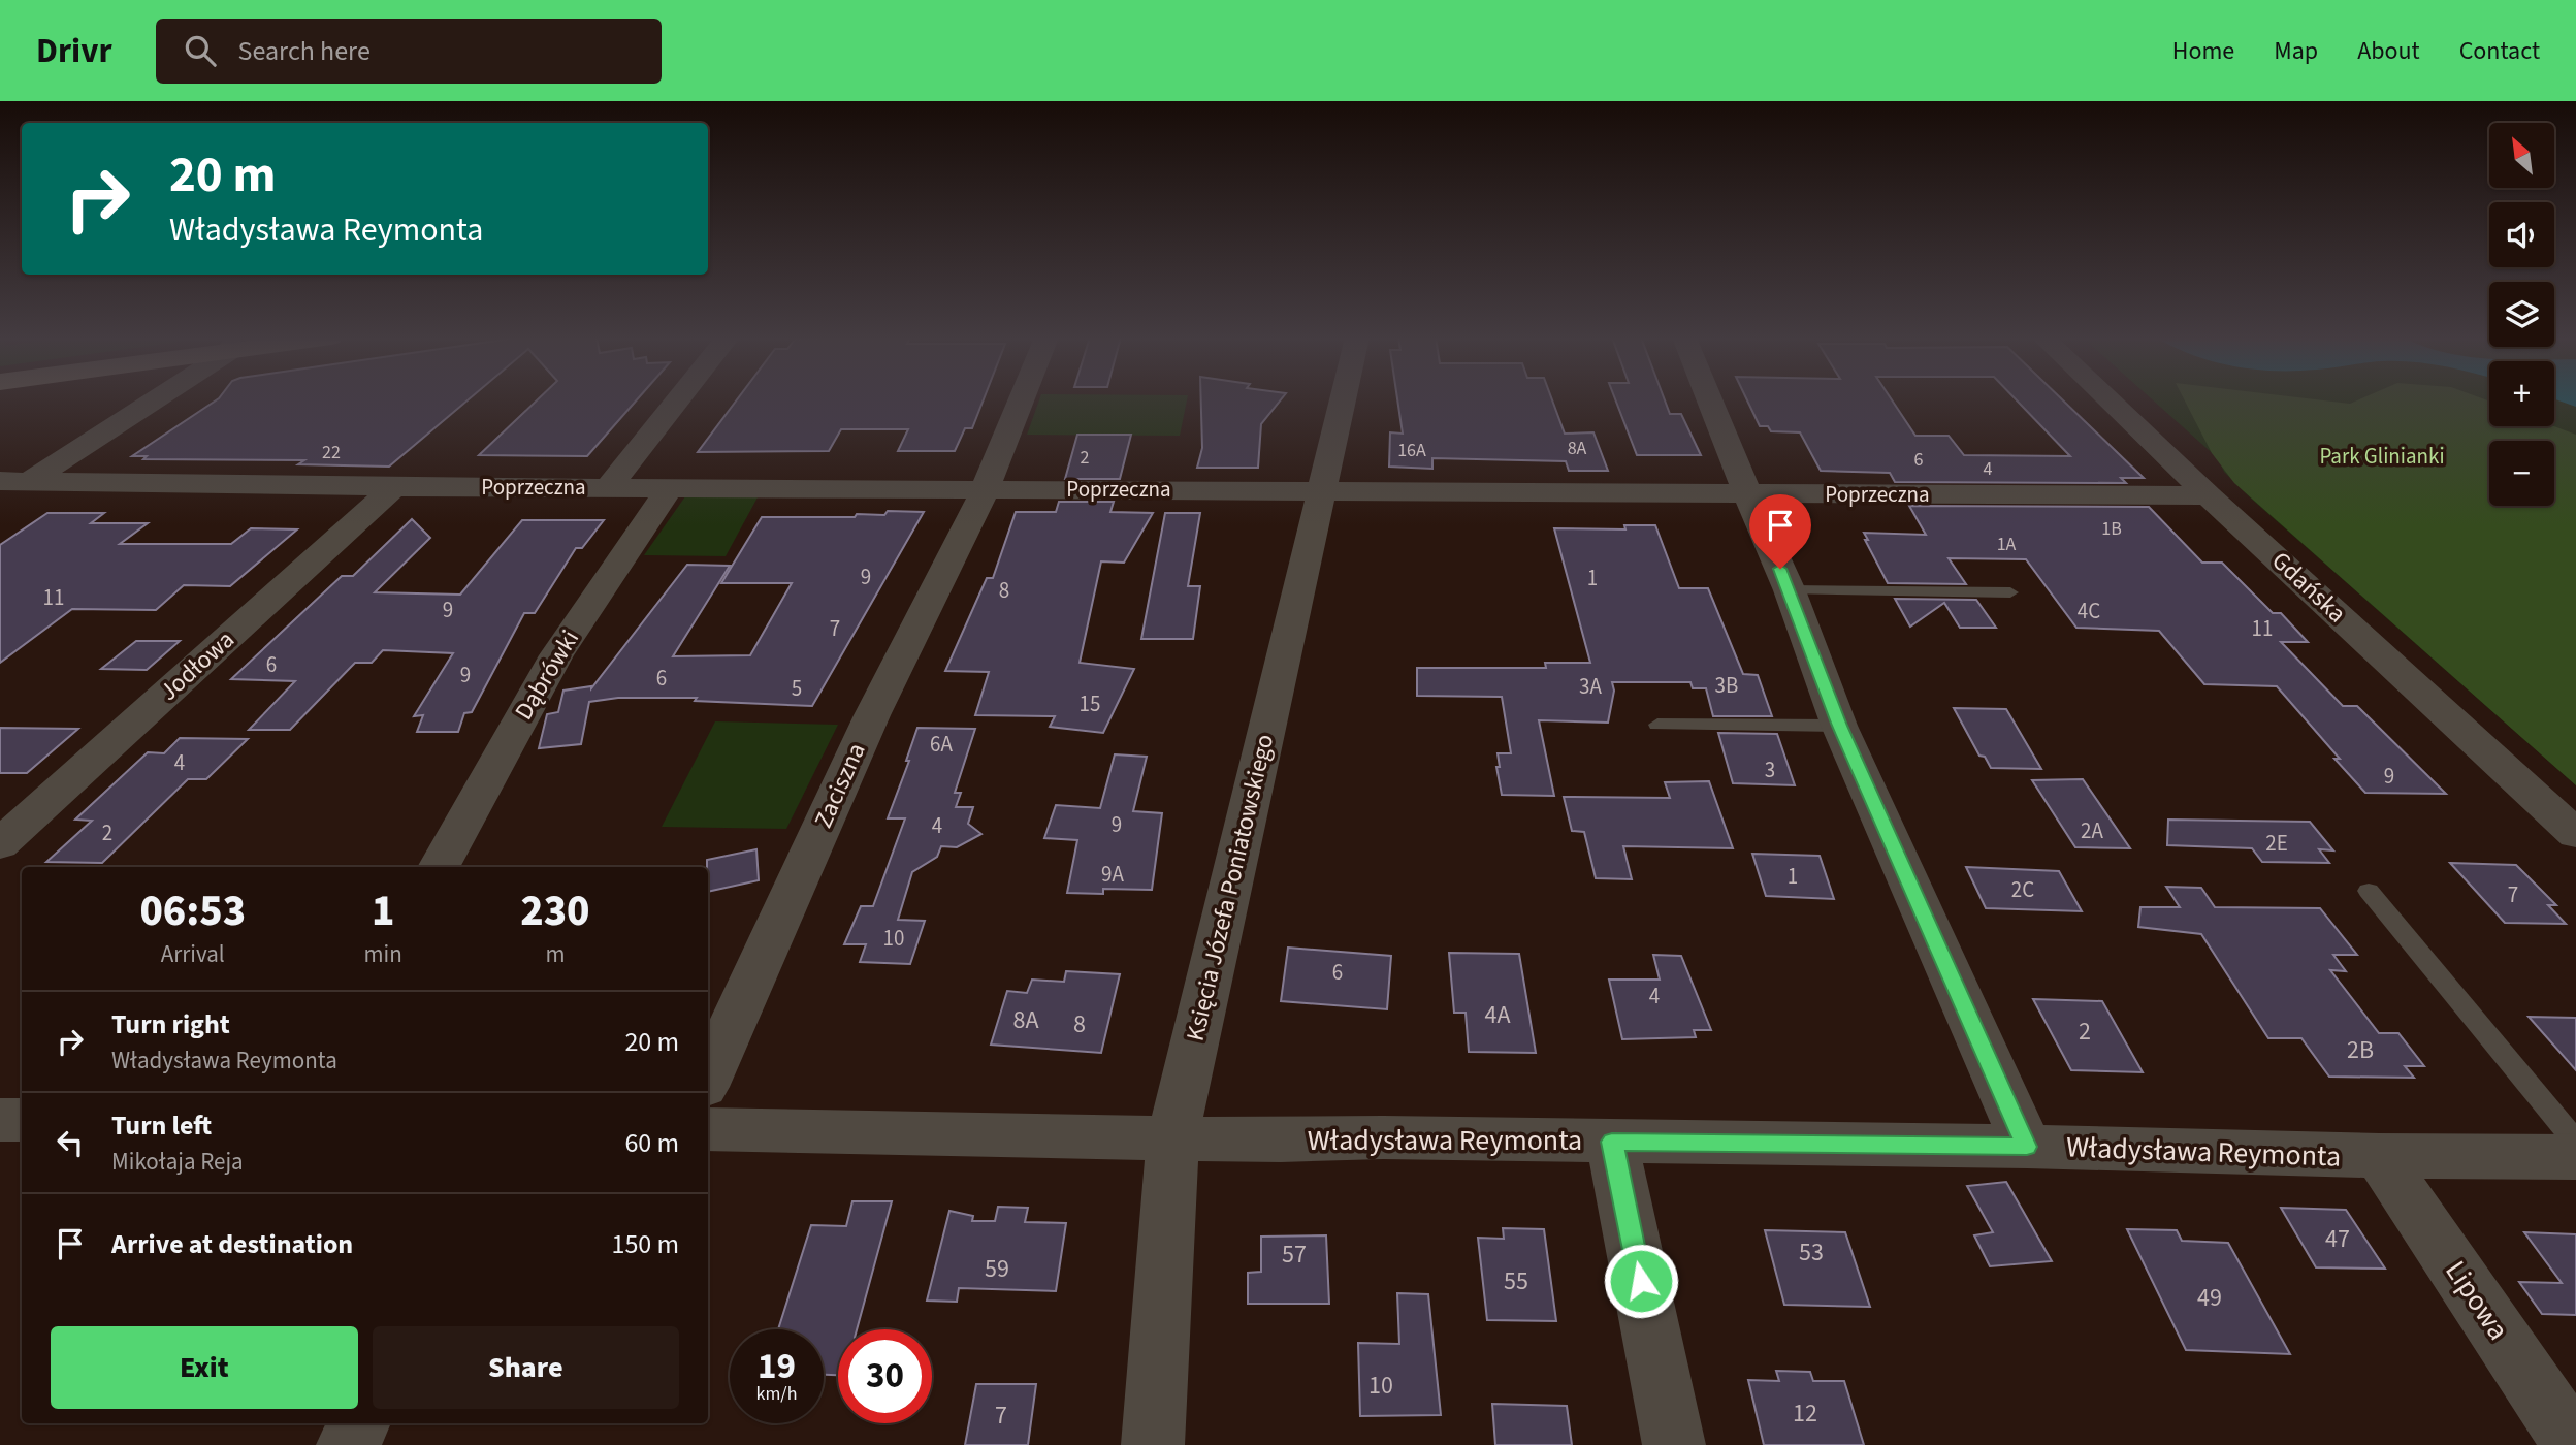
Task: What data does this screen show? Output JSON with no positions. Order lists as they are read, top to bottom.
{
  "streets": {
    "street": [
      "Poprzeczna",
      "Gdańska",
      "Jodłowa",
      "Dąbrówki",
      "Zaciszna",
      "Księcia Józefa Poniatowskiego",
      "Władysława Reymonta",
      "Lipowa"
    ]
  },
  "crossings": [
    ["Poprzeczna", "Gdańska"],
    ["Poprzeczna", "Jodłowa"],
    ["Poprzeczna", "Dąbrówki"],
    ["Poprzeczna", "Zaciszna"],
    ["Poprzeczna", "Księcia Józefa Poniatowskiego"],
    ["Księcia Józefa Poniatowskiego", "Władysława Reymonta"],
    ["Władysława Reymonta", "Lipowa"]
  ],
  "parks": ["Park Glinianki"],
  "house_numbers": [
    "8A",
    "16A",
    "22",
    "2",
    "6",
    "4",
    "1B",
    "1A",
    "9",
    "1",
    "8",
    "11",
    "9",
    "4C",
    "7",
    "11",
    "6",
    "9",
    "6",
    "3B",
    "3A",
    "5",
    "15",
    "6A",
    "4",
    "3",
    "9",
    "9",
    "4",
    "2A",
    "2",
    "2E",
    "9A",
    "1",
    "2C",
    "7",
    "10",
    "6",
    "4",
    "4A",
    "8A",
    "8",
    "2",
    "2B",
    "47",
    "53",
    "57",
    "59",
    "55",
    "49",
    "10",
    "12",
    "7"
  ],
  "north": "top left",
  "page": {
    "header": "Drivr",
    "search": "Search here",
    "nav": [
      "Home",
      "Map",
      "About",
      "Contact"
    ],
    "map_buttons": ["+", "−"],
    "turn": ["20 m", "Władysława Reymonta"],
    "eta": [
      "06:53",
      "Arrival",
      "1",
      "min",
      "230",
      "m"
    ],
    "list": [
      {
        "name": "Turn right",
        "note": "Władysława Reymonta",
        "value": "20 m"
      },
      {
        "name": "Turn left",
        "note": "Mikołaja Reja",
        "value": "60 m"
      },
      {
        "name": "Arrive at destination",
        "value": "150 m"
      }
    ],
    "buttons": ["Exit", "Share"],
    "speed": "19 km/h",
    "limit": "30"
  }
}
